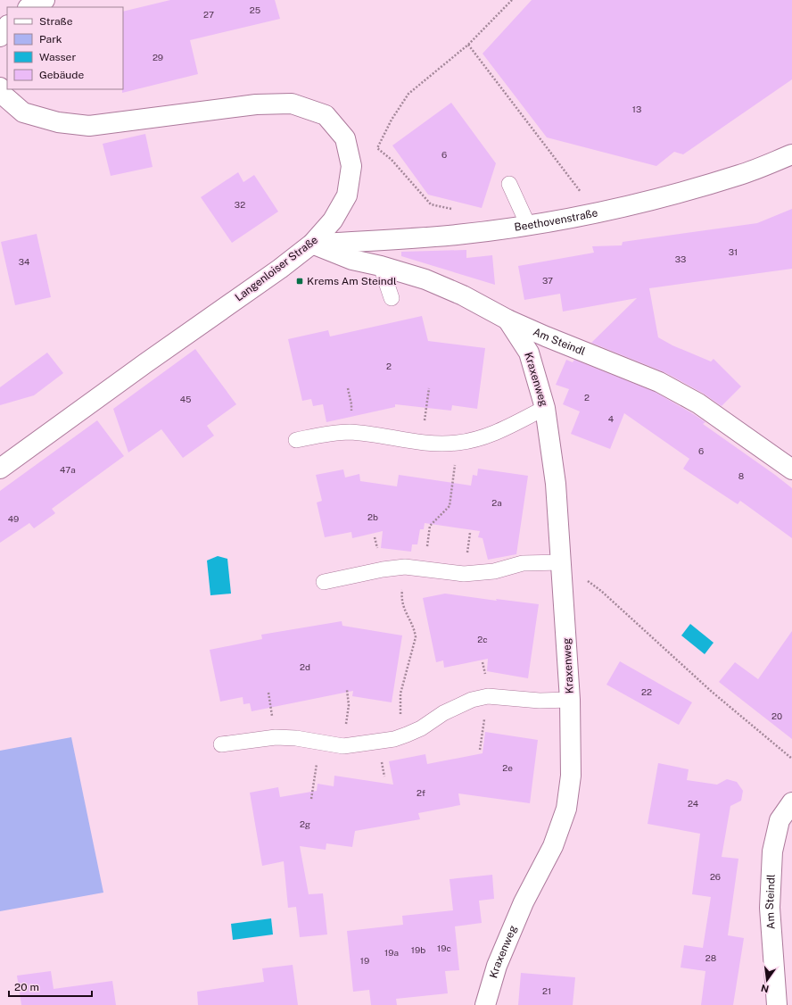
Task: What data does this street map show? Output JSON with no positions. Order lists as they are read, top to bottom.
{
  "streets": {
    "street": [
      "Beethovenstraße",
      "Langenloiser Straße",
      "Am Steindl",
      "Kraxenweg"
    ]
  },
  "crossings": [
    ["Beethovenstraße", "Langenloiser Straße"],
    ["Beethovenstraße", "Am Steindl"],
    ["Langenloiser Straße", "Am Steindl"],
    ["Am Steindl", "Kraxenweg"]
  ],
  "places": {
    "transit": ["Krems Am Steindl"]
  },
  "house_numbers": [
    "25",
    "27",
    "29",
    "13",
    "6",
    "32",
    "31",
    "33",
    "34",
    "37",
    "2",
    "2",
    "45",
    "4",
    "6",
    "47a",
    "8",
    "2a",
    "2b",
    "49",
    "2c",
    "2d",
    "22",
    "20",
    "2e",
    "2f",
    "24",
    "2g",
    "26",
    "19c",
    "19b",
    "19a",
    "28",
    "19",
    "21"
  ],
  "legend": [
    "Straße",
    "Park",
    "Wasser",
    "Gebäude"
  ],
  "scale_bar": "20 m",
  "north": "bottom"
}
